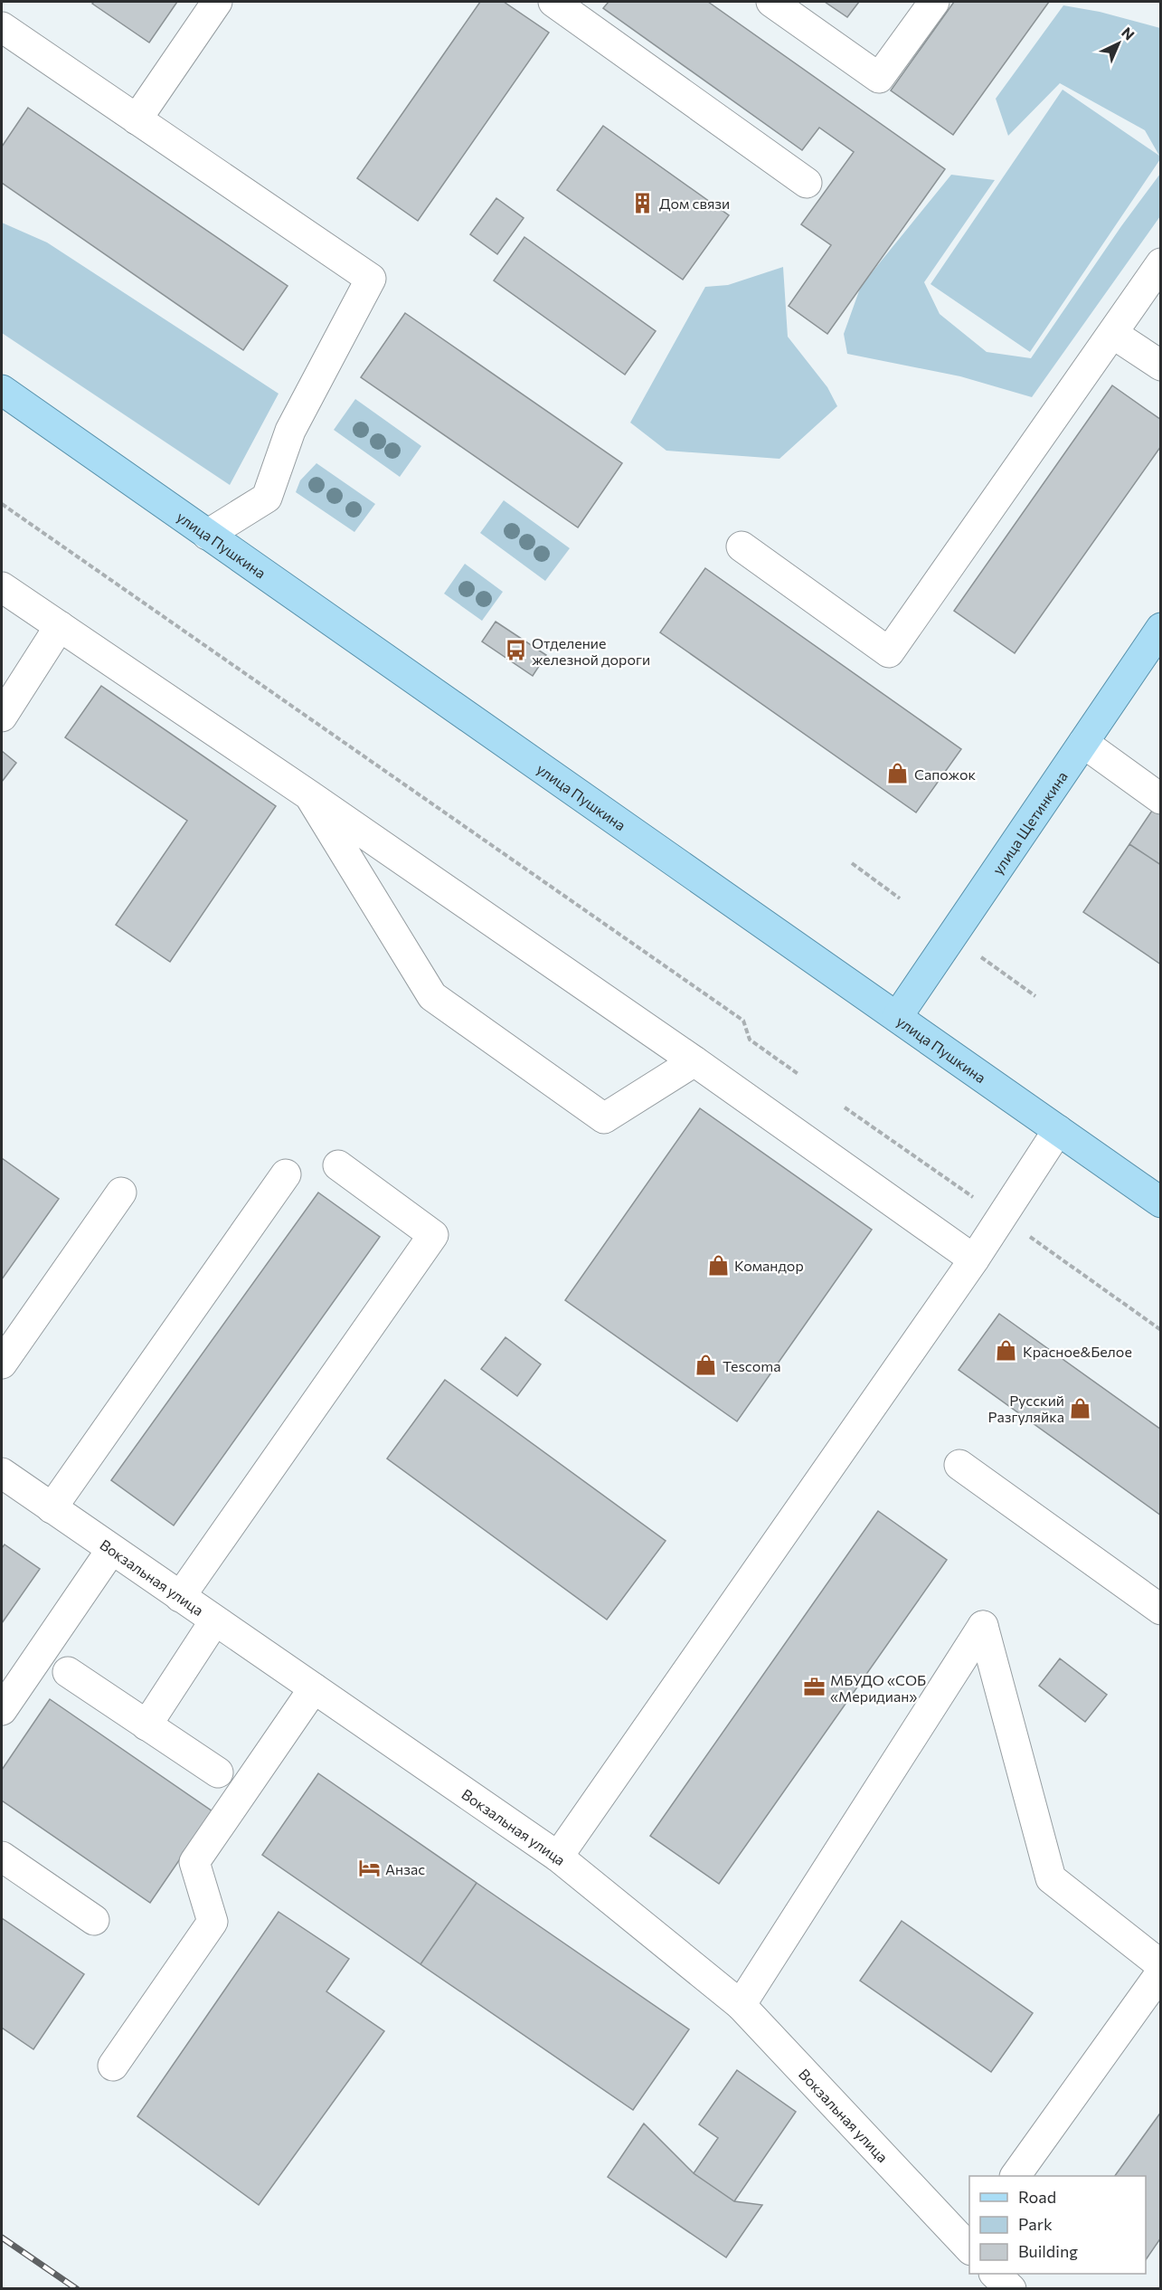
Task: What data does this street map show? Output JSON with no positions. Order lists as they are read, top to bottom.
{
  "streets": {
    "main road": ["улица Пушкина", "улица Щетинкина"],
    "street": ["Вокзальная улица"]
  },
  "crossings": [
    ["улица Пушкина", "улица Щетинкина"]
  ],
  "places": {
    "building": ["Дом связи"],
    "bus stop": ["Отделение железной дороги"],
    "shop": [
      "Сапожок",
      "Командор",
      "Красное&Белое",
      "Tescoma",
      "Русский Разгуляйка"
    ],
    "office": ["МБУДО «СОБ «Меридиан»"],
    "hotel": ["Анзас"]
  },
  "legend": ["Road", "Park", "Building"],
  "north": "top right"
}
